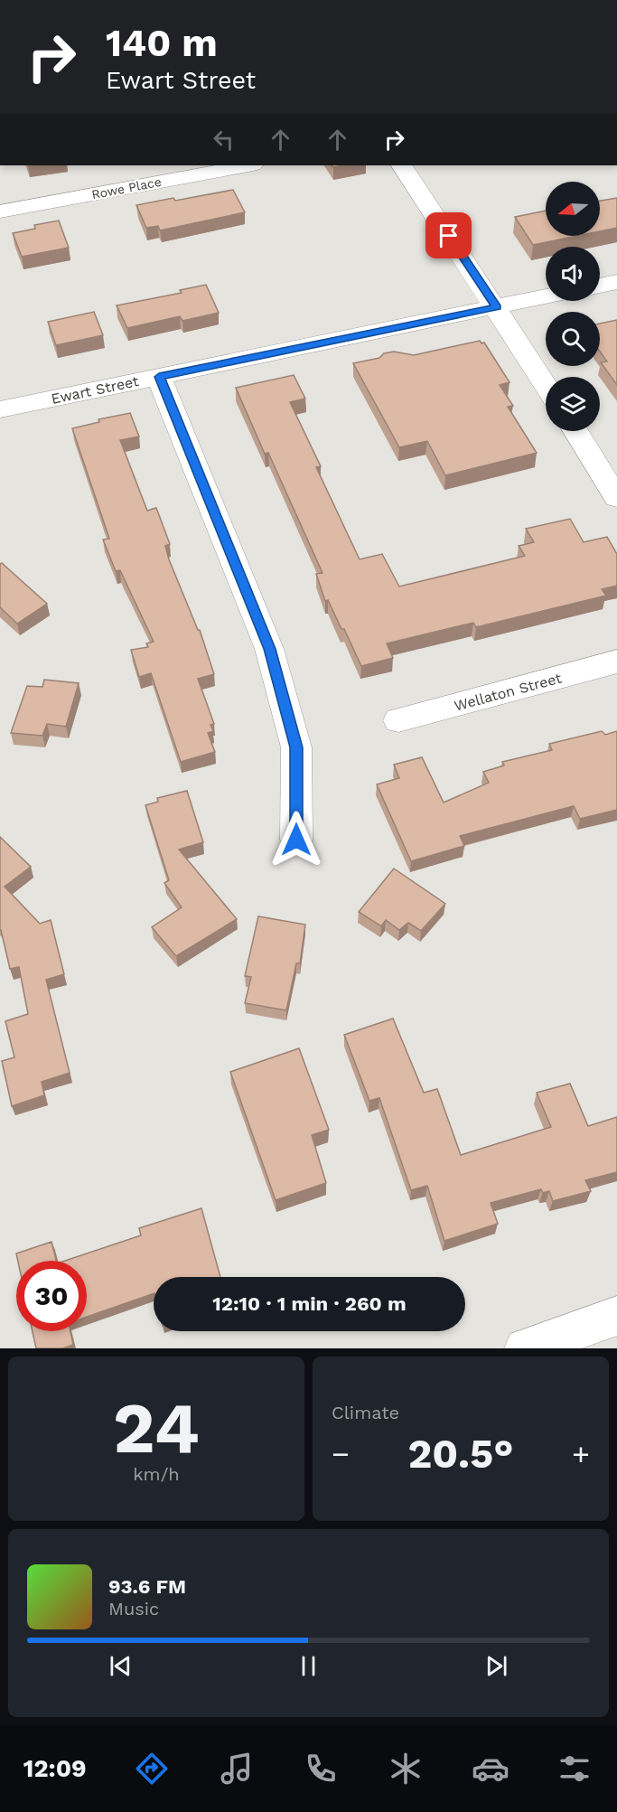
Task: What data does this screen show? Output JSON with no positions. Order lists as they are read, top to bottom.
{
  "streets": {
    "street": ["Rowe Place", "Ewart Street", "Wellaton Street"]
  },
  "north": "left",
  "page": {
    "turn": ["140 m", "Ewart Street"],
    "limit": "30",
    "trip": "12:10 · 1 min · 260 m",
    "tile": [
      ["24", "km/h"],
      "Climate"
    ],
    "heat": ["−", "20.5°", "+"],
    "song": ["93.6 FM", "Music"],
    "tabs": "12:09"
  }
}
